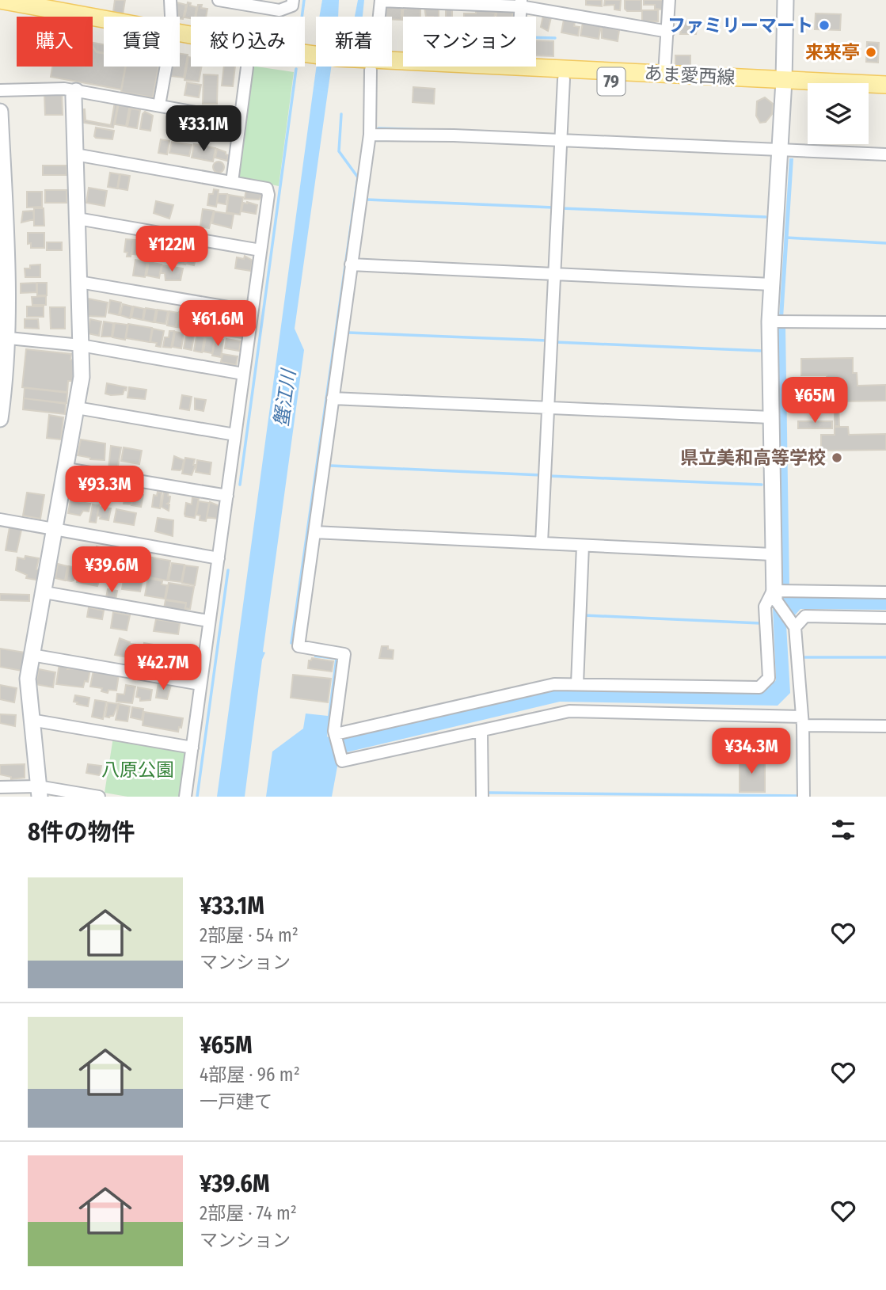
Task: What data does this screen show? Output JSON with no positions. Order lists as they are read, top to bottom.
{
  "streets": {
    "main road": ["あま愛西線", "79"]
  },
  "water": ["蟹江川"],
  "parks": ["八原公園"],
  "places": ["ファミリーマート", "来来亭", "県立美和高等学校"],
  "page": {
    "chip": [
      "購入",
      "賃貸",
      "絞り込み",
      "新着",
      "マンション"
    ],
    "price": [
      "¥33.1M",
      "¥122M",
      "¥61.6M",
      "¥65M",
      "¥93.3M",
      "¥39.6M",
      "¥42.7M",
      "¥34.3M"
    ],
    "heading": "8件の物件",
    "list": [
      {
        "name": "¥33.1M",
        "note": "2部屋 · 54 m² · マンション"
      },
      {
        "name": "¥65M",
        "note": "4部屋 · 96 m² · 一戸建て"
      },
      {
        "name": "¥39.6M",
        "note": "2部屋 · 74 m² · マンション"
      }
    ]
  }
}
